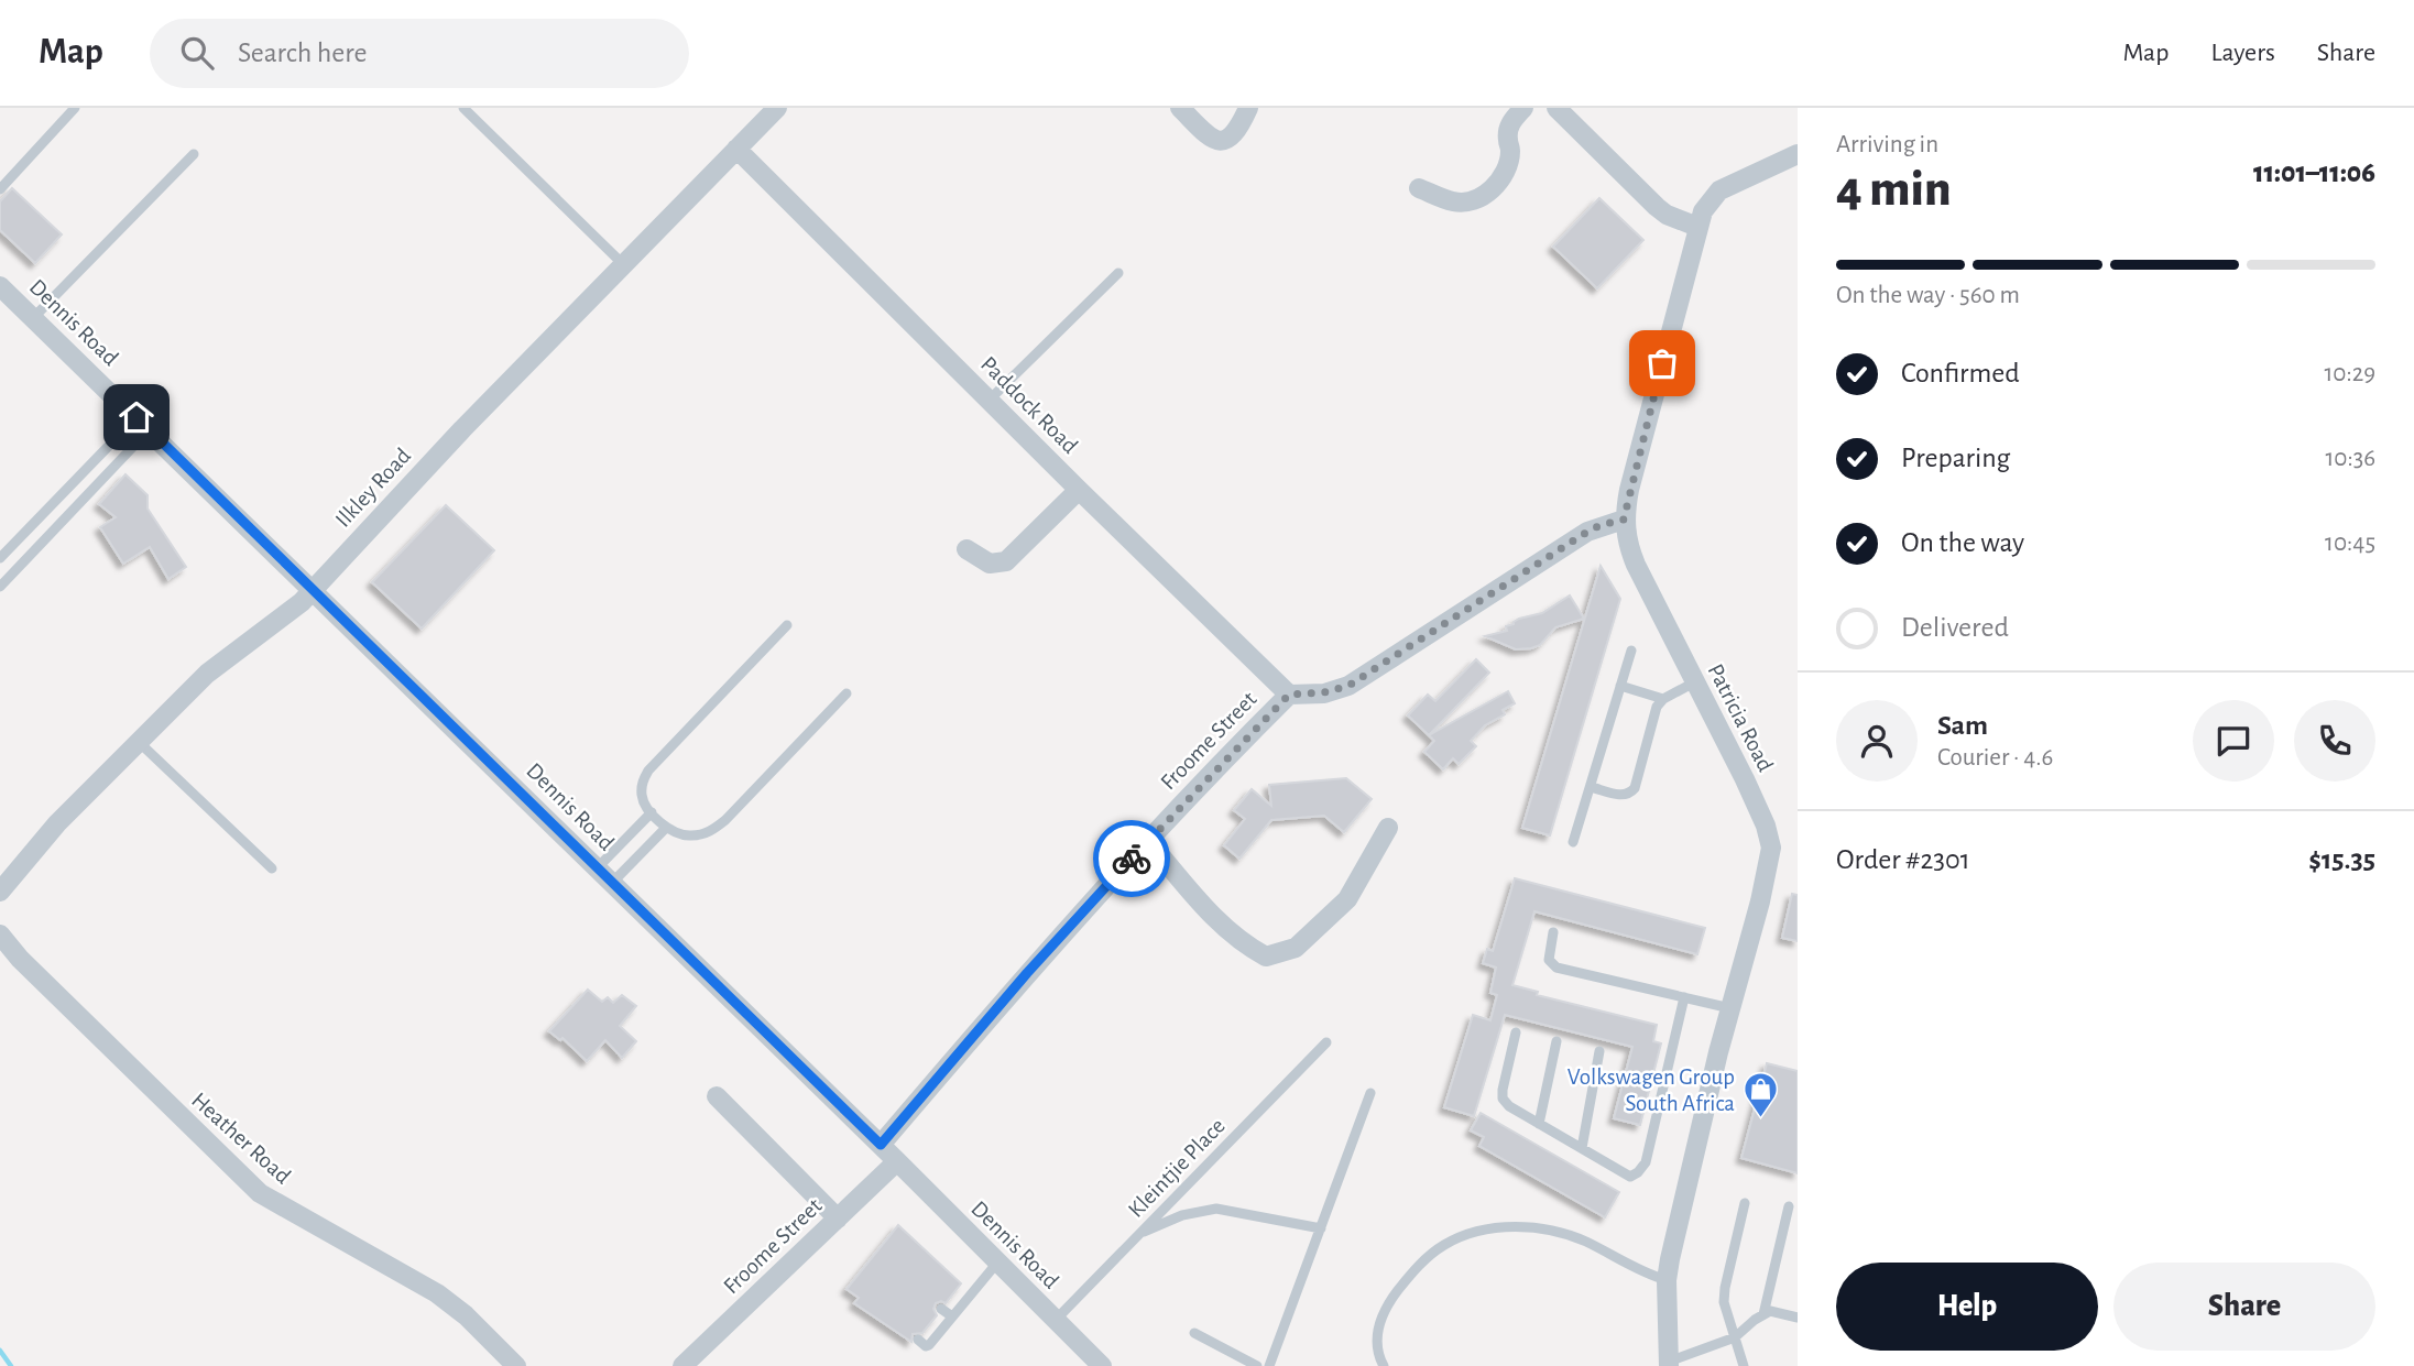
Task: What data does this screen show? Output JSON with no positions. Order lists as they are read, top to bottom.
{
  "streets": {
    "street": [
      "Dennis Road",
      "Paddock Road",
      "Ilkley Road",
      "Patricia Road",
      "Froome Street",
      "Heather Road"
    ],
    "lane": ["Kleintjie Place"]
  },
  "crossings": [
    ["Dennis Road", "Ilkley Road"],
    ["Dennis Road", "Froome Street"],
    ["Dennis Road", "Kleintjie Place"],
    ["Paddock Road", "Ilkley Road"],
    ["Paddock Road", "Froome Street"],
    ["Patricia Road", "Froome Street"]
  ],
  "places": {
    "shop": ["Volkswagen Group South Africa"]
  },
  "page": {
    "header": "Map",
    "search": "Search here",
    "nav": ["Map", "Layers", "Share"],
    "heading": ["4 min", "Arriving in", "11:01–11:06"],
    "panel": [
      "Sam",
      "Courier · 4.6",
      "Order #2301",
      "$15.35"
    ],
    "bar": "On the way · 560 m",
    "list": [
      ["Confirmed", "10:29"],
      ["Preparing", "10:36"],
      ["On the way", "10:45"],
      "Delivered"
    ],
    "buttons": ["Help", "Share"]
  }
}
